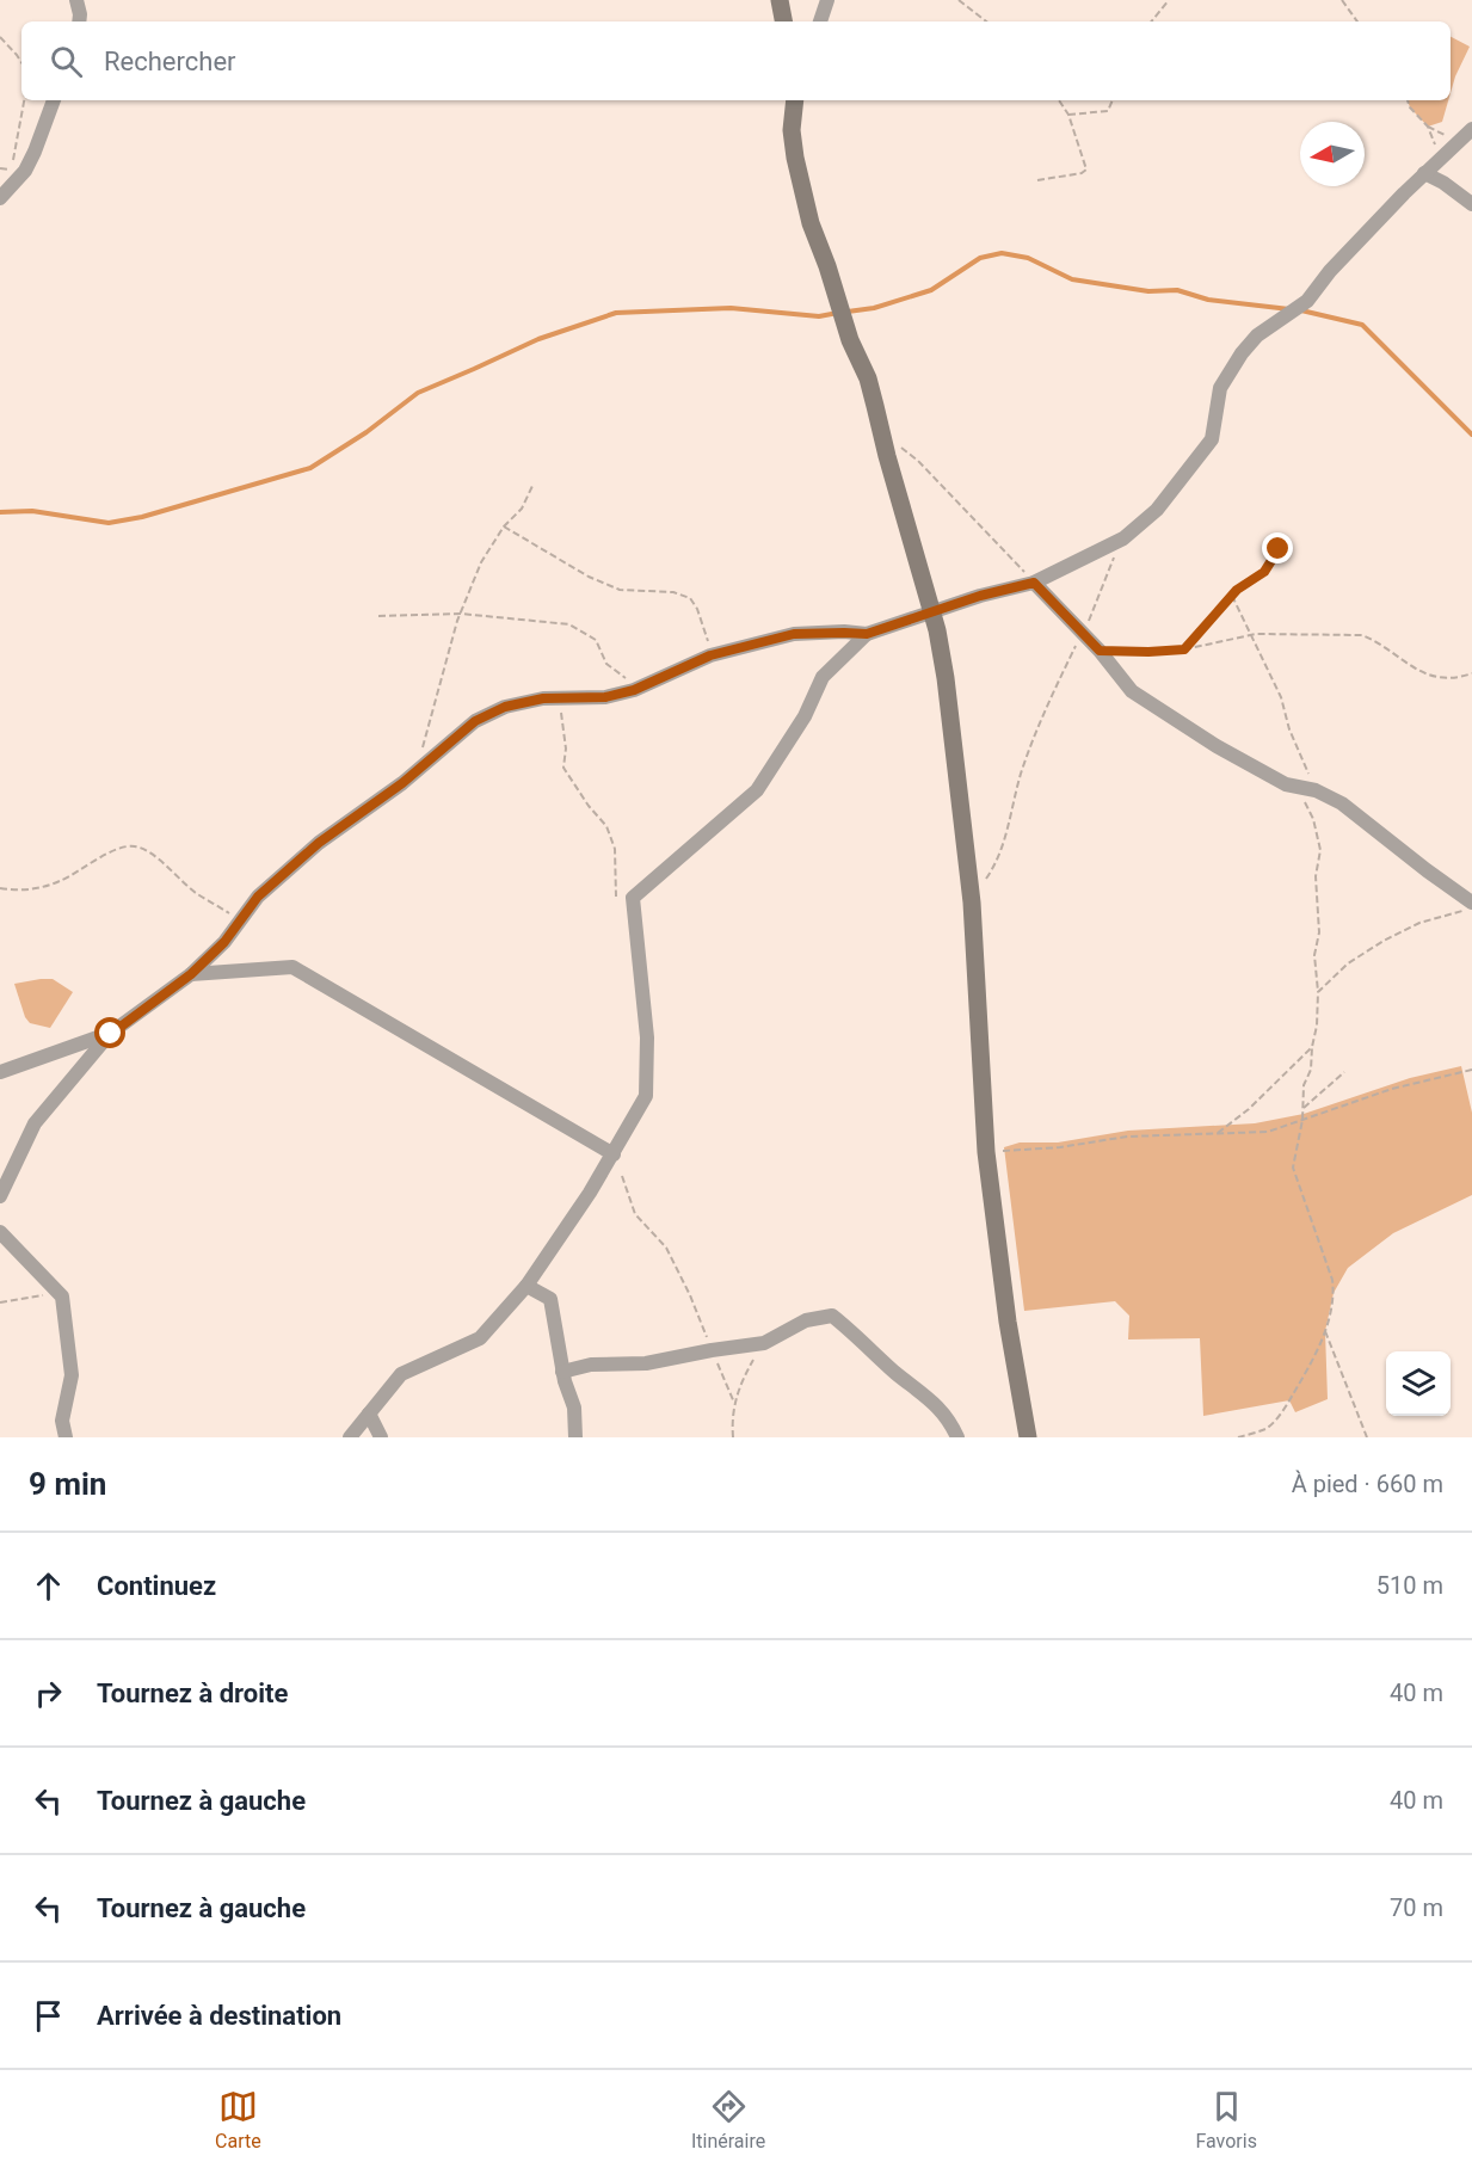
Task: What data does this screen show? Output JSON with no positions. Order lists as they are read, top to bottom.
{
  "north": "left",
  "page": {
    "search": "Rechercher",
    "heading": ["9 min", "À pied · 660 m"],
    "list": [
      ["Continuez", "510 m"],
      ["Tournez à droite", "40 m"],
      ["Tournez à gauche", "40 m"],
      ["Tournez à gauche", "70 m"],
      "Arrivée à destination"
    ],
    "nav": ["Carte", "Itinéraire", "Favoris"]
  }
}
